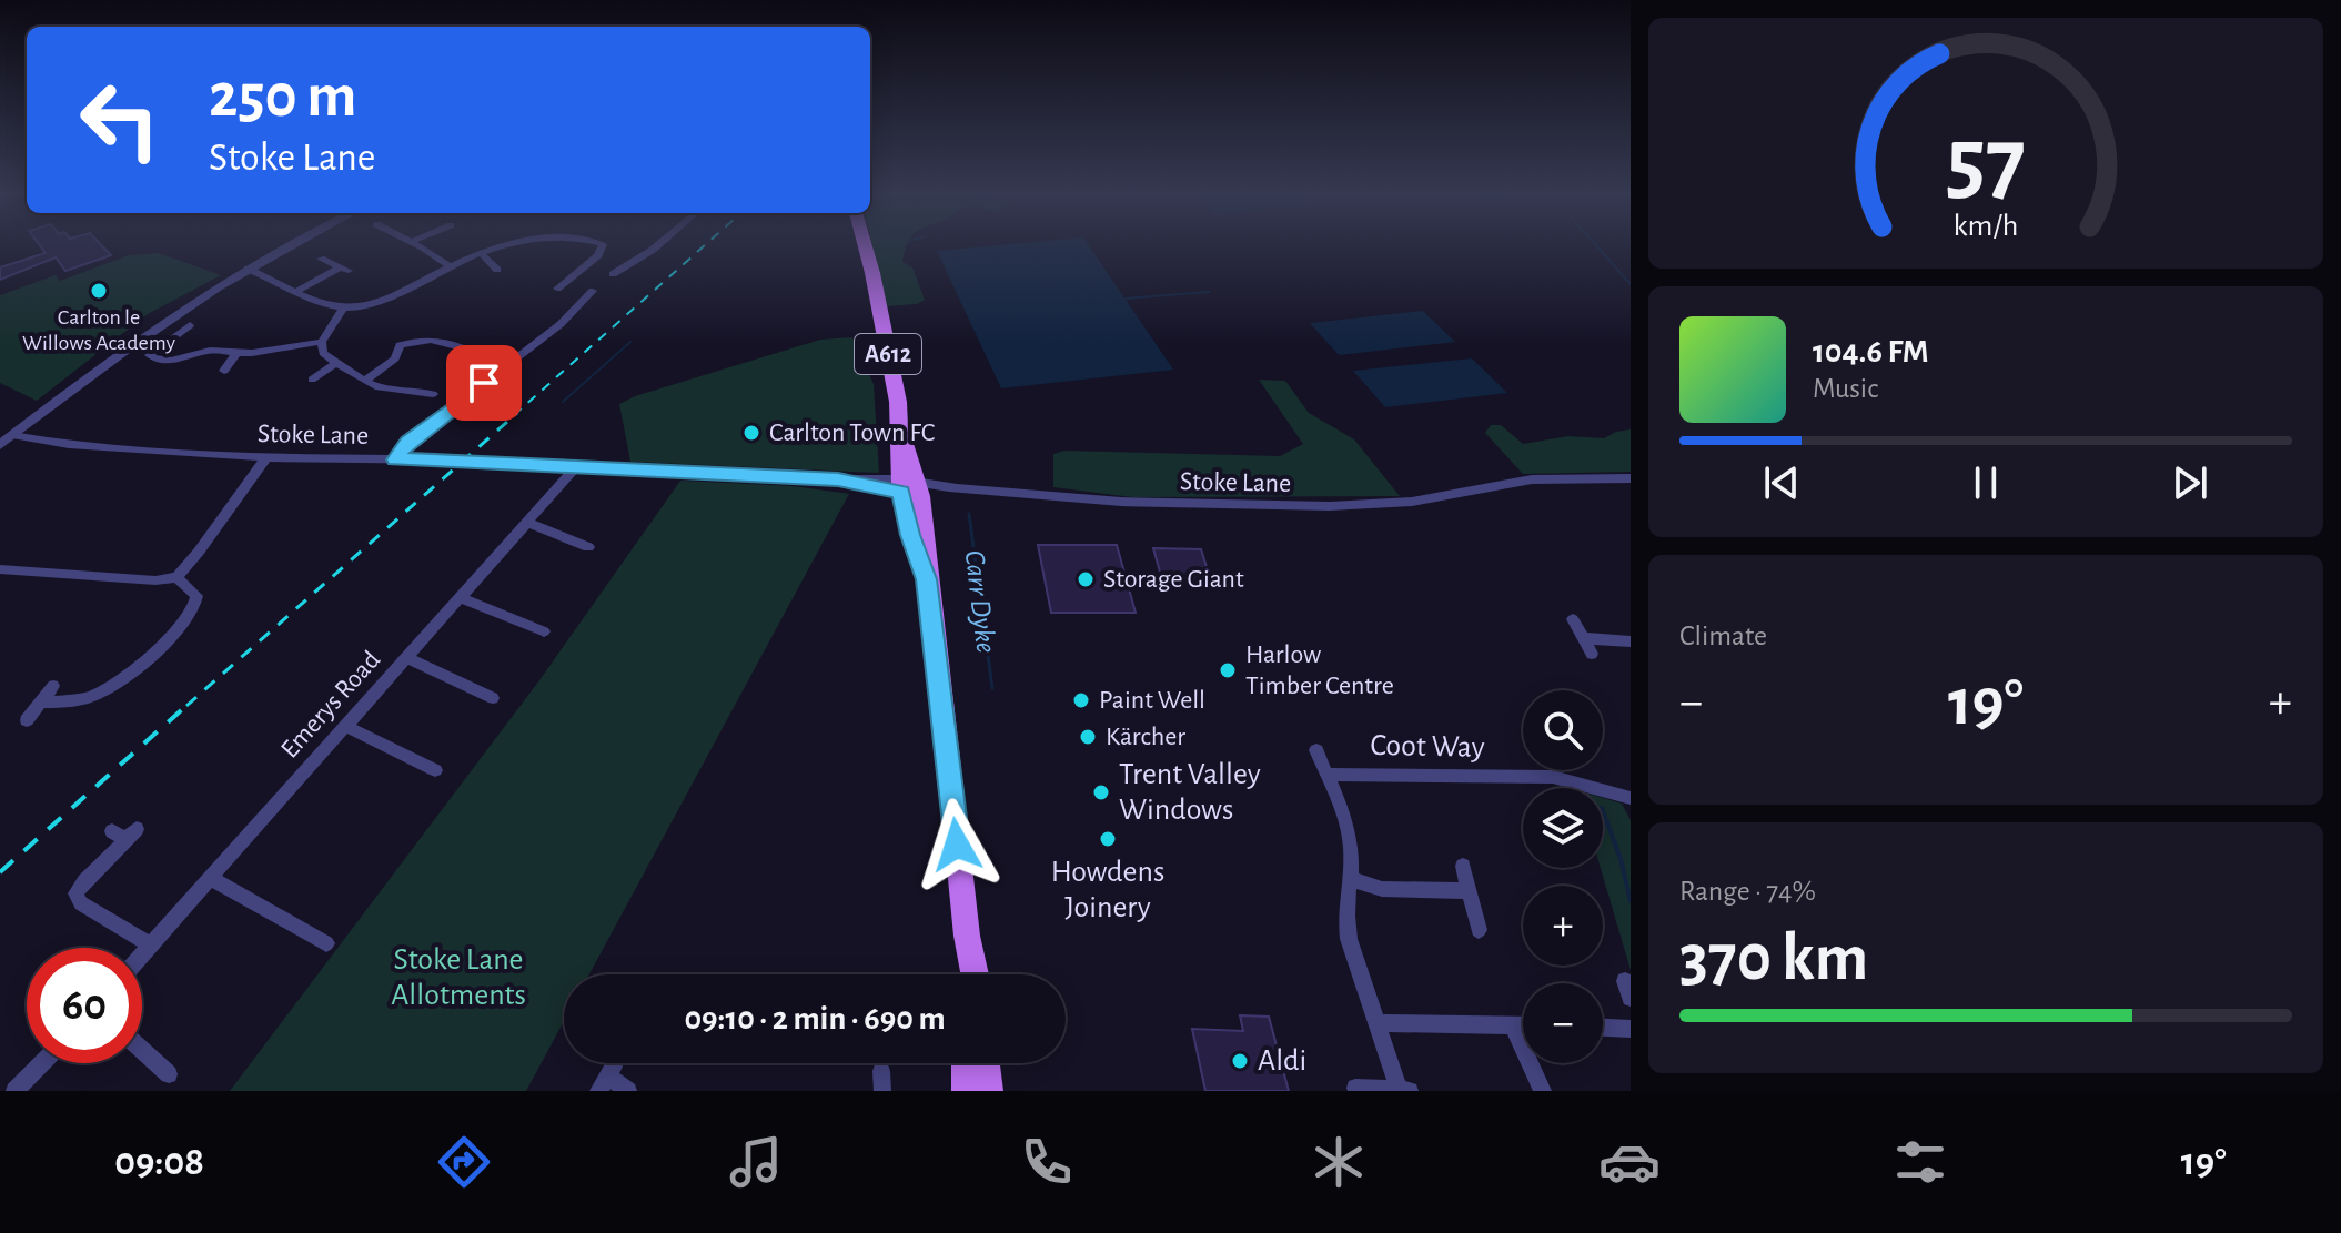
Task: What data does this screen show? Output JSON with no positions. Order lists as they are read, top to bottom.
{
  "streets": {
    "main road": ["A612"],
    "street": ["Stoke Lane", "Emerys Road", "Coot Way"]
  },
  "crossings": [
    ["A612", "Stoke Lane"],
    ["Stoke Lane", "Emerys Road"]
  ],
  "water": ["Carr Dyke"],
  "parks": ["Stoke Lane Allotments"],
  "places": [
    "Carlton le Willows Academy",
    "Carlton Town FC",
    "Storage Giant",
    "Harlow Timber Centre",
    "Paint Well",
    "Kärcher",
    "Trent Valley Windows",
    "Howdens Joinery",
    "Aldi"
  ],
  "page": {
    "turn": ["250 m", "Stoke Lane"],
    "song": ["104.6 FM", "Music"],
    "tile": [
      "Climate",
      ["Range · 74%", "370 km"]
    ],
    "heat": ["−", "19°", "+"],
    "map_buttons": ["+", "−"],
    "limit": "60",
    "trip": "09:10 · 2 min · 690 m",
    "tabs": ["09:08", "19°"],
    "gauge": ["57", "km/h"]
  }
}
